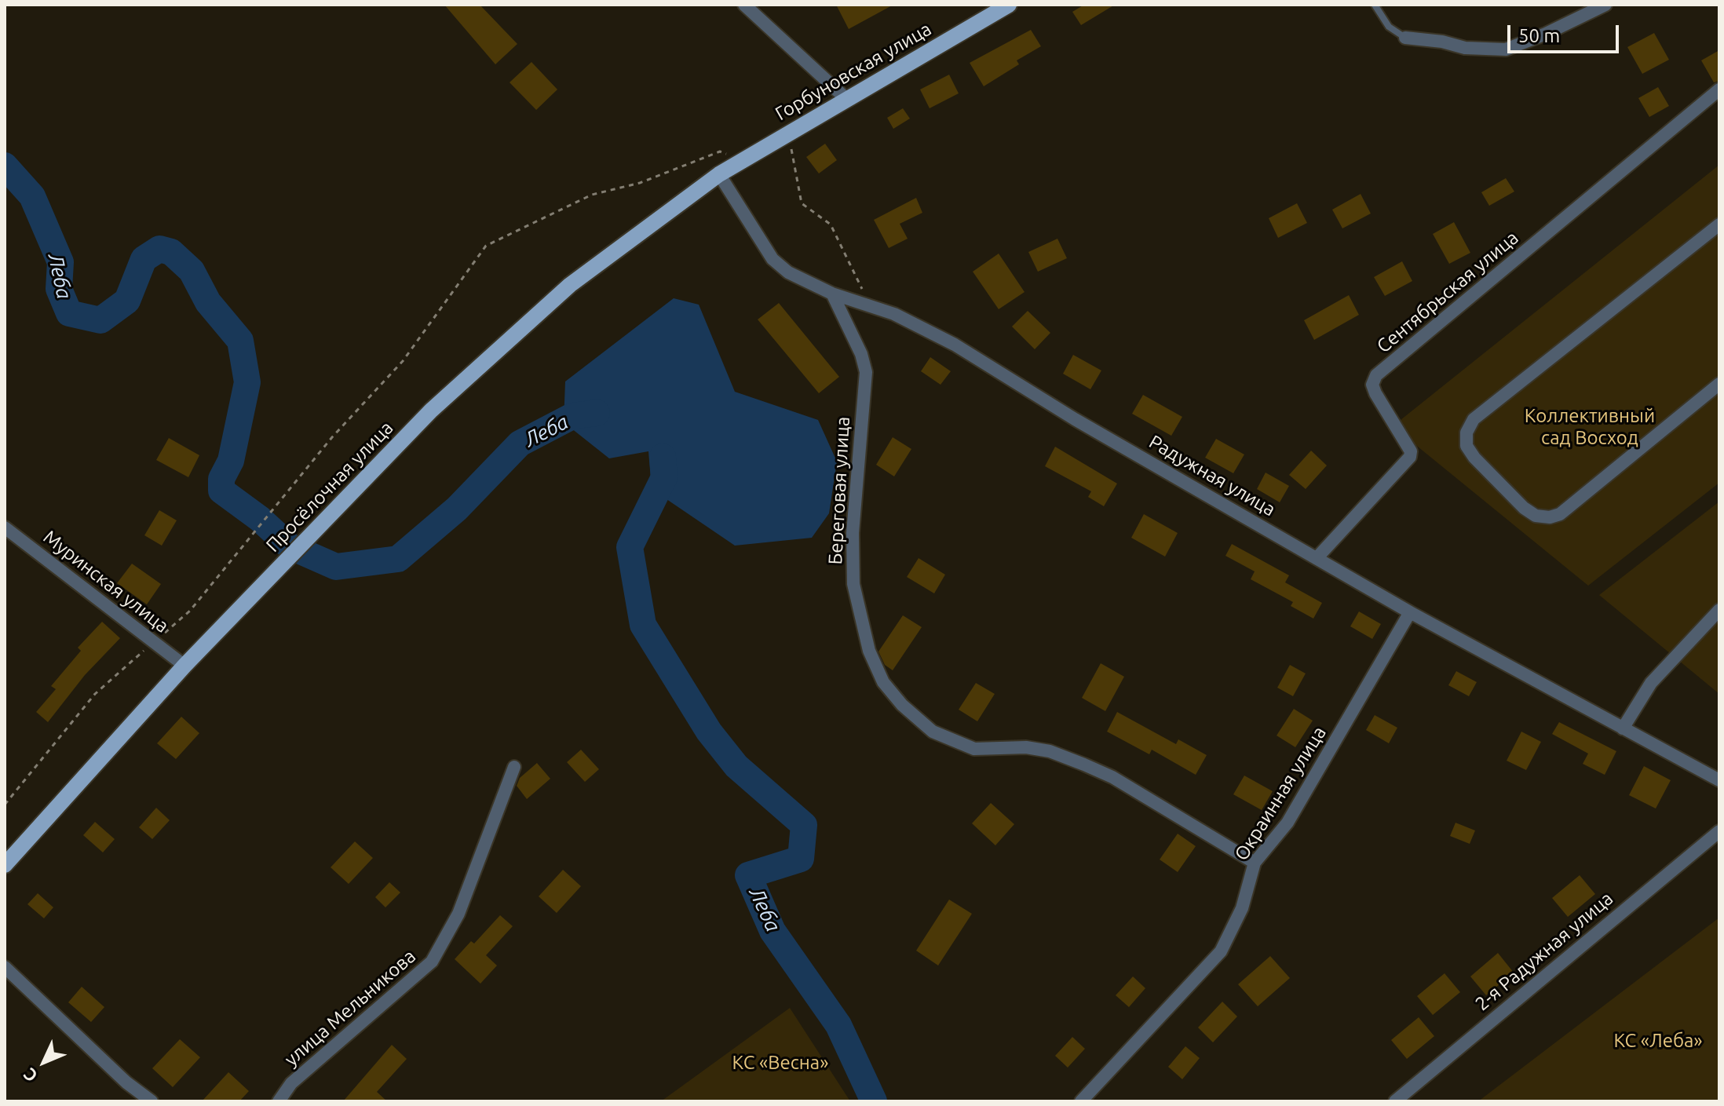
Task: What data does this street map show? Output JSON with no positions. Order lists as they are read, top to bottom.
{
  "streets": {
    "main road": ["Горбуновская улица", "Просёлочная улица"],
    "street": [
      "Сентябрьская улица",
      "Радужная улица",
      "Береговая улица",
      "Муринская улица",
      "Окраинная улица",
      "2-я Радужная улица",
      "улица Мельникова"
    ]
  },
  "crossings": [
    ["Горбуновская улица", "Радужная улица"],
    ["Горбуновская улица", "Просёлочная улица"],
    ["Сентябрьская улица", "Радужная улица"],
    ["Радужная улица", "Просёлочная улица"],
    ["Радужная улица", "Береговая улица"],
    ["Радужная улица", "Окраинная улица"],
    ["Просёлочная улица", "Муринская улица"],
    ["Береговая улица", "Окраинная улица"]
  ],
  "water": ["Леба"],
  "parks": ["Коллективный сад Восход", "КС «Леба»", "КС «Весна»"],
  "scale_bar": "50 m",
  "north": "bottom left"
}
